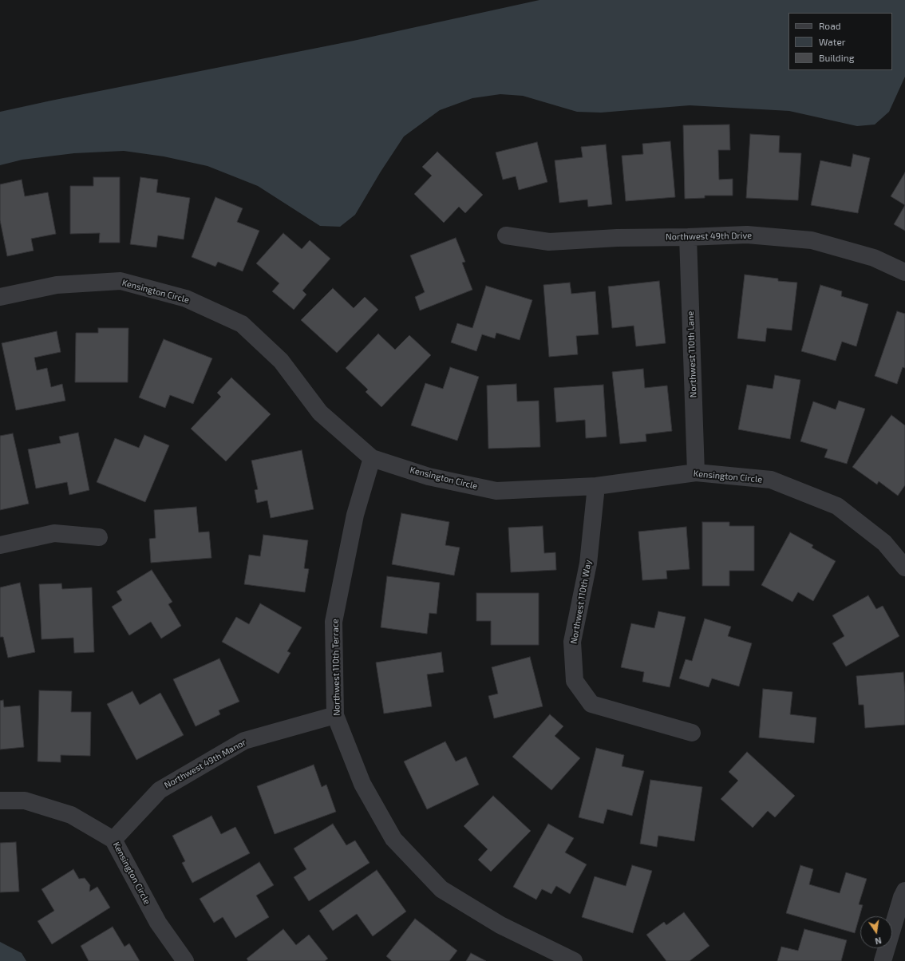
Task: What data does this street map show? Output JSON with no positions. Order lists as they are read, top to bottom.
{
  "streets": {
    "street": [
      "Northwest 49th Drive",
      "Kensington Circle",
      "Northwest 110th Lane",
      "Northwest 110th Way",
      "Northwest 110th Terrace",
      "Northwest 49th Manor"
    ]
  },
  "crossings": [
    ["Northwest 49th Drive", "Northwest 110th Lane"],
    ["Kensington Circle", "Northwest 110th Lane"],
    ["Kensington Circle", "Northwest 110th Way"],
    ["Kensington Circle", "Northwest 110th Terrace"],
    ["Kensington Circle", "Northwest 49th Manor"],
    ["Northwest 110th Terrace", "Northwest 49th Manor"]
  ],
  "legend": ["Road", "Water", "Building"],
  "north": "bottom"
}
